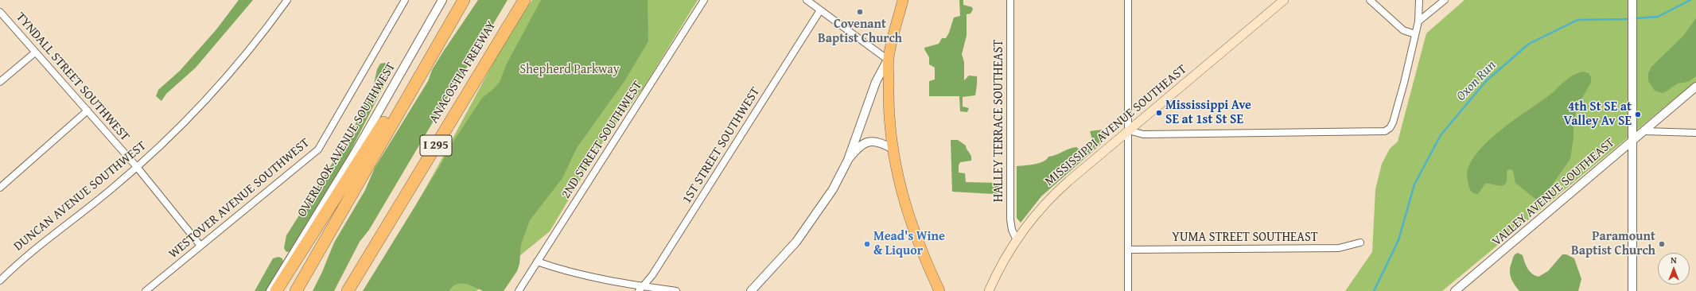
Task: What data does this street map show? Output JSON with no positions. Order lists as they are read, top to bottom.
{
  "streets": {
    "highway": ["ANACOSTIA FREEWAY", "I 295"],
    "main road": ["MISSISSIPPI AVENUE SOUTHEAST"],
    "street": [
      "TYNDALL STREET SOUTHWEST",
      "HALLEY TERRACE SOUTHEAST",
      "OVERLOOK AVENUE SOUTHWEST",
      "2ND STREET SOUTHWEST",
      "1ST STREET SOUTHWEST",
      "VALLEY AVENUE SOUTHEAST",
      "DUNCAN AVENUE SOUTHWEST",
      "WESTOVER AVENUE SOUTHWEST",
      "YUMA STREET SOUTHEAST"
    ]
  },
  "crossings": [
    ["TYNDALL STREET SOUTHWEST", "DUNCAN AVENUE SOUTHWEST"],
    ["TYNDALL STREET SOUTHWEST", "WESTOVER AVENUE SOUTHWEST"],
    ["HALLEY TERRACE SOUTHEAST", "MISSISSIPPI AVENUE SOUTHEAST"]
  ],
  "water": ["Oxon Run"],
  "parks": ["Shepherd Parkway"],
  "places": [
    "Covenant Baptist Church",
    "Mississippi Ave SE at 1st St SE",
    "4th St SE at Valley Av SE",
    "Mead's Wine & Liquor",
    "Paramount Baptist Church"
  ],
  "north": "top"
}
